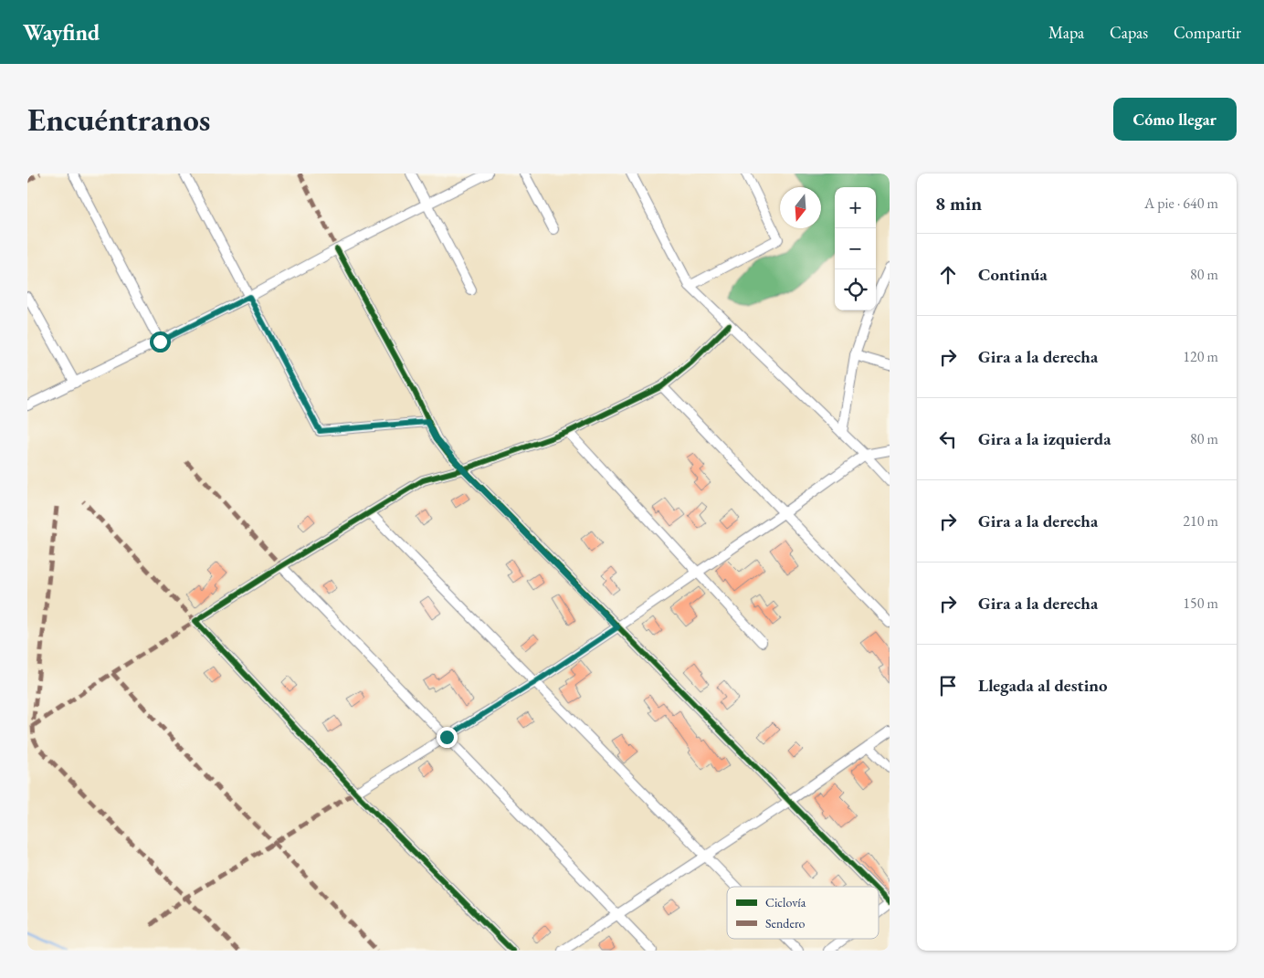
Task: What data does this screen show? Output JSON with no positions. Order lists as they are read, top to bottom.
{
  "legend": ["Ciclovía", "Sendero"],
  "north": "bottom",
  "page": {
    "header": "Wayfind",
    "nav": ["Mapa", "Capas", "Compartir"],
    "buttons": "Cómo llegar",
    "title": "Encuéntranos",
    "heading": ["8 min", "A pie · 640 m"],
    "map_buttons": ["+", "−"],
    "list": [
      ["Continúa", "80 m"],
      ["Gira a la derecha", "120 m"],
      ["Gira a la izquierda", "80 m"],
      ["Gira a la derecha", "210 m"],
      ["Gira a la derecha", "150 m"],
      "Llegada al destino"
    ]
  }
}
